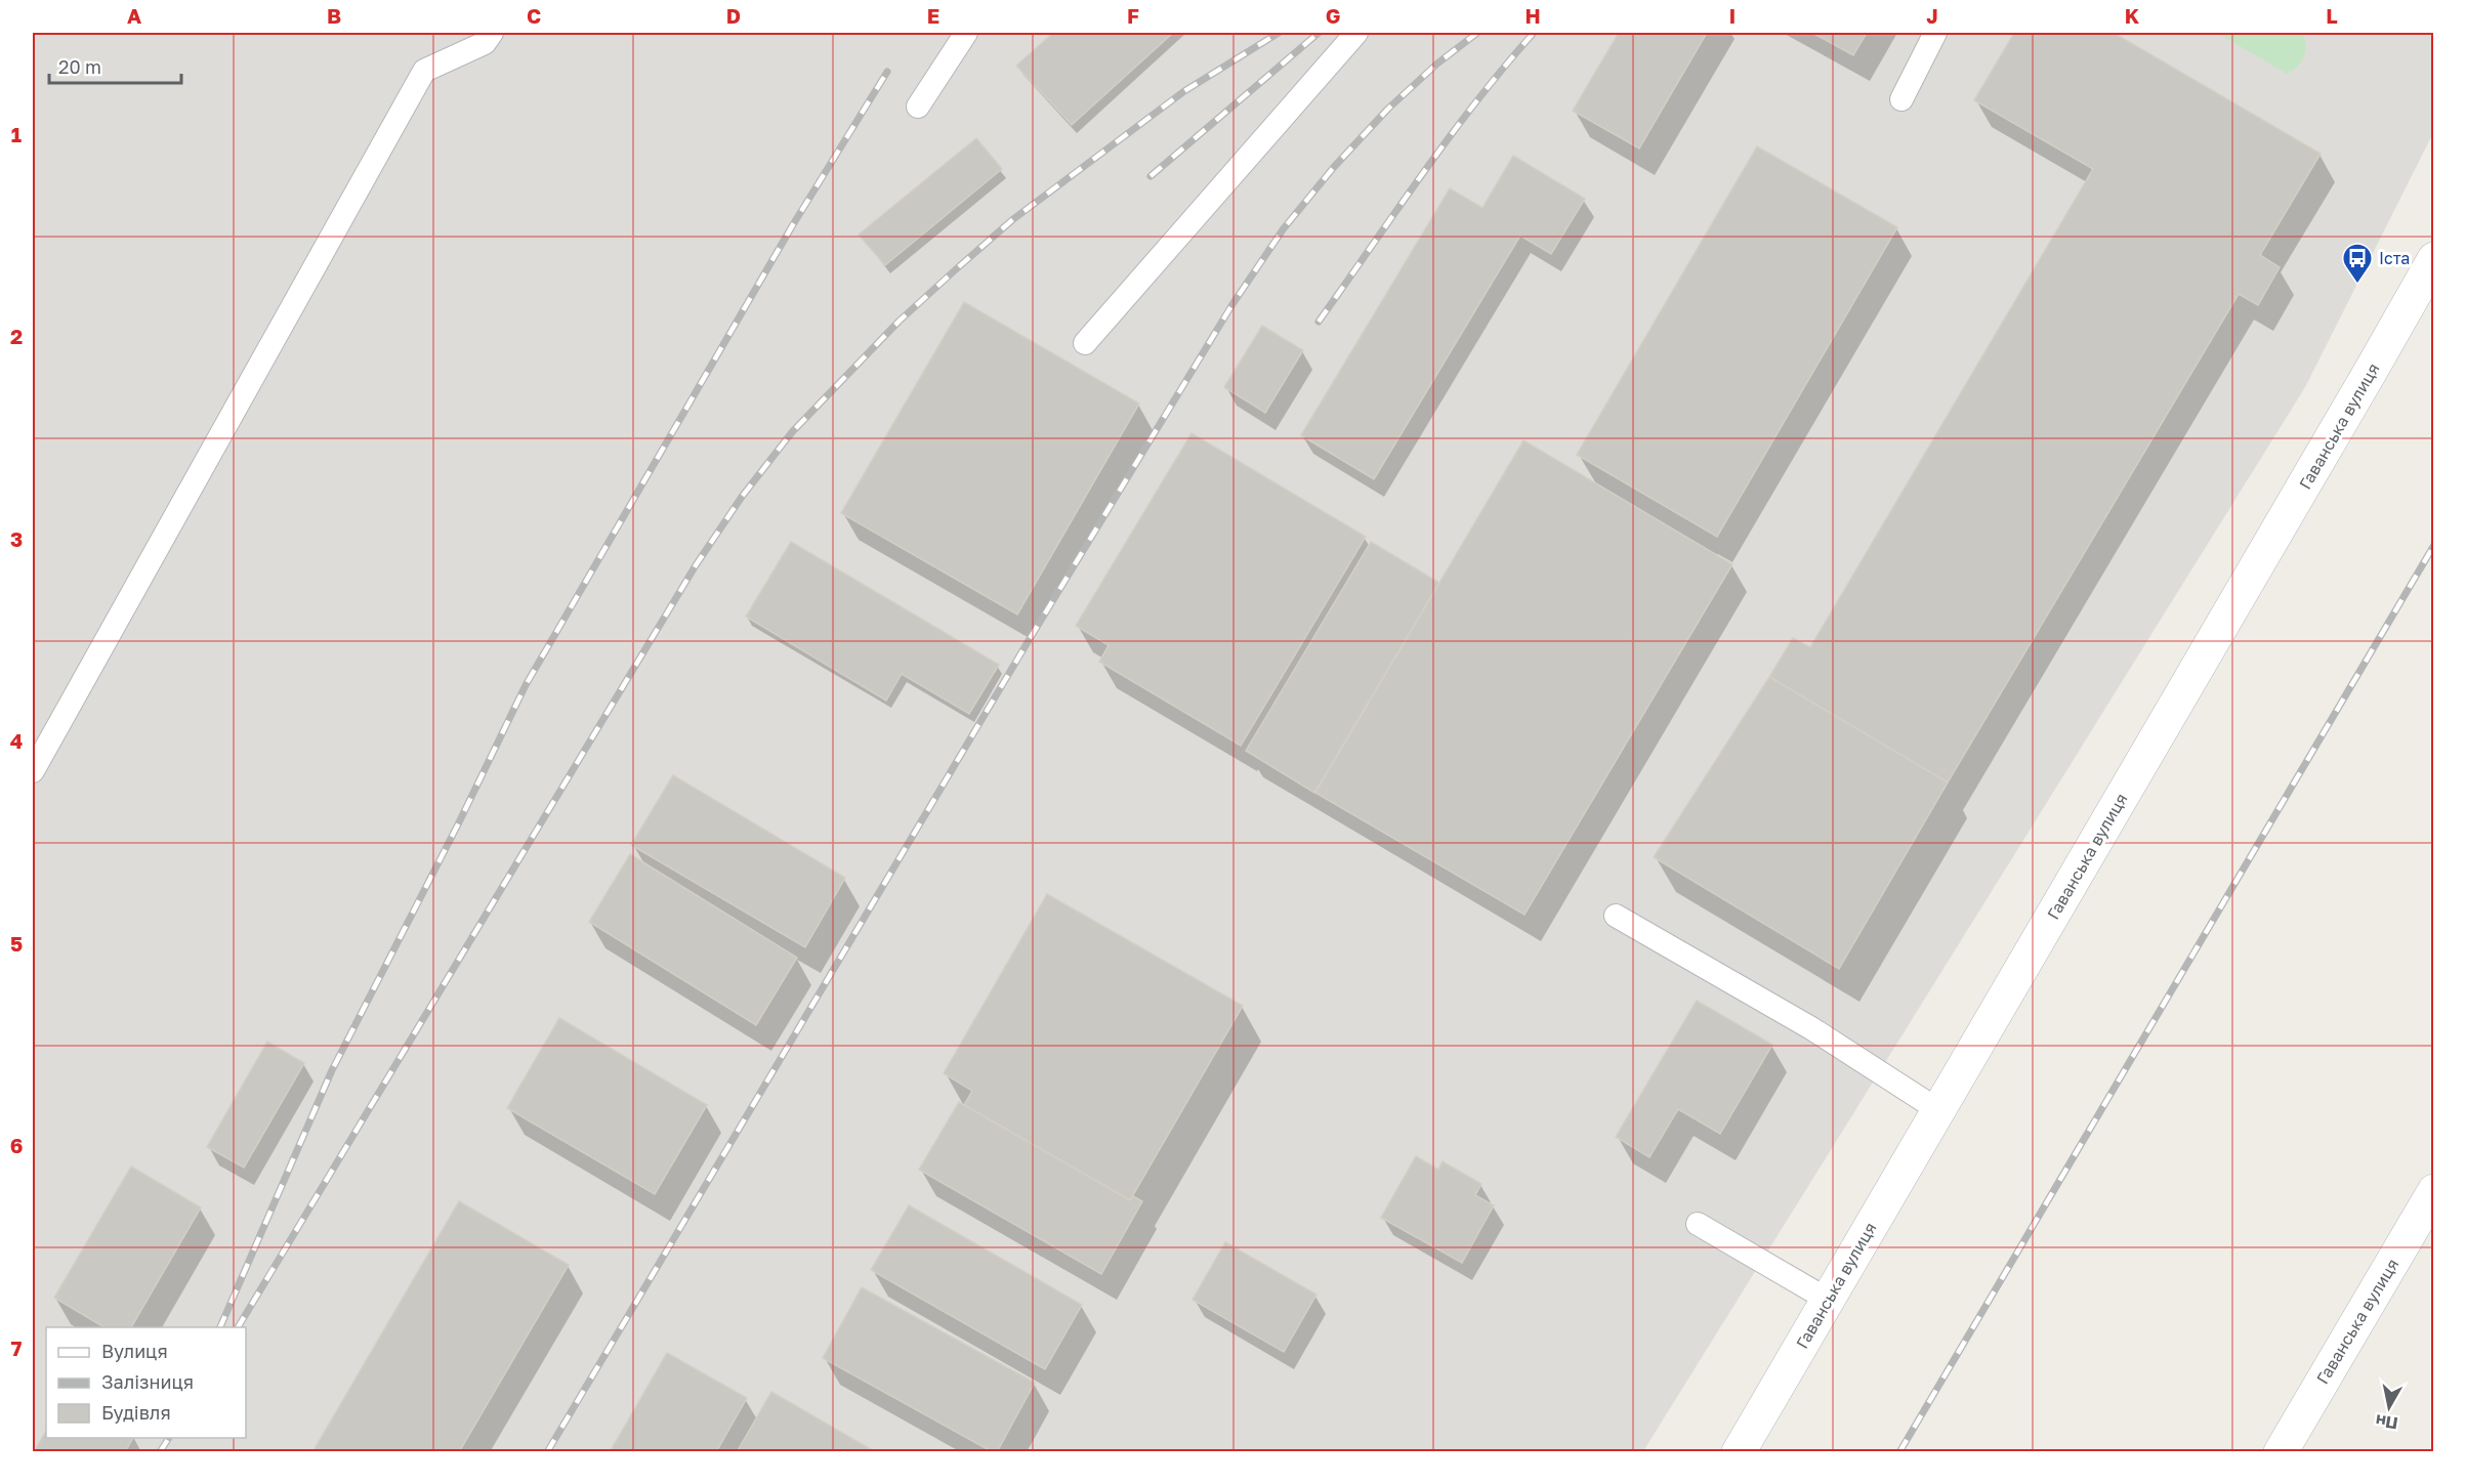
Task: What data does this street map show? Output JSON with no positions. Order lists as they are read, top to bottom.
{
  "streets": {
    "street": ["Гаванська вулиця"]
  },
  "places": {
    "bus stop": ["Іста"]
  },
  "legend": ["Вулиця", "Залізниця", "Будівля"],
  "scale_bar": "20 m",
  "north": "bottom",
  "grid": {
    "columns": [
      "A",
      "B",
      "C",
      "D",
      "E",
      "F",
      "G",
      "H",
      "I",
      "J",
      "K",
      "L"
    ],
    "rows": [
      "1",
      "2",
      "3",
      "4",
      "5",
      "6",
      "7"
    ]
  }
}
